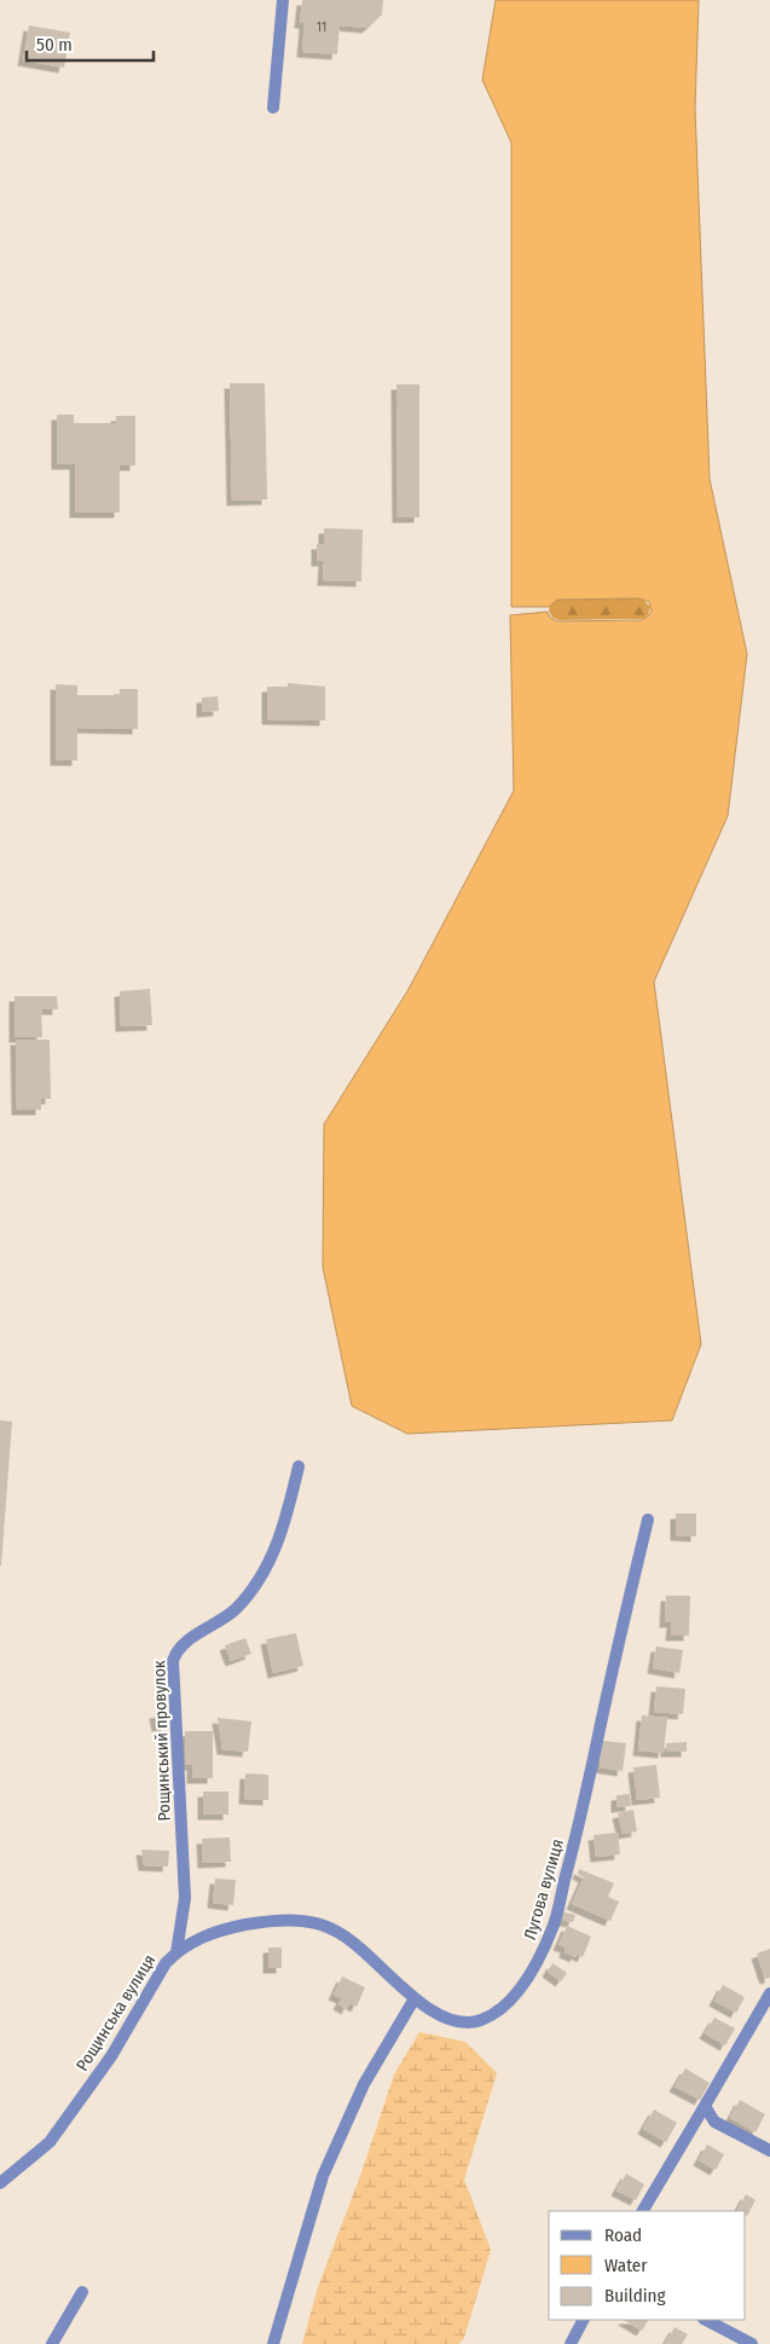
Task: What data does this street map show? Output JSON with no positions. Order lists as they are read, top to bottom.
{
  "streets": {
    "street": ["Рощинський провулок", "Лугова вулиця", "Рощинська вулиця"]
  },
  "crossings": [
    ["Рощинський провулок", "Рощинська вулиця"],
    ["Лугова вулиця", "Рощинська вулиця"]
  ],
  "house_numbers": ["11"],
  "legend": ["Road", "Water", "Building"],
  "scale_bar": "50 m"
}
